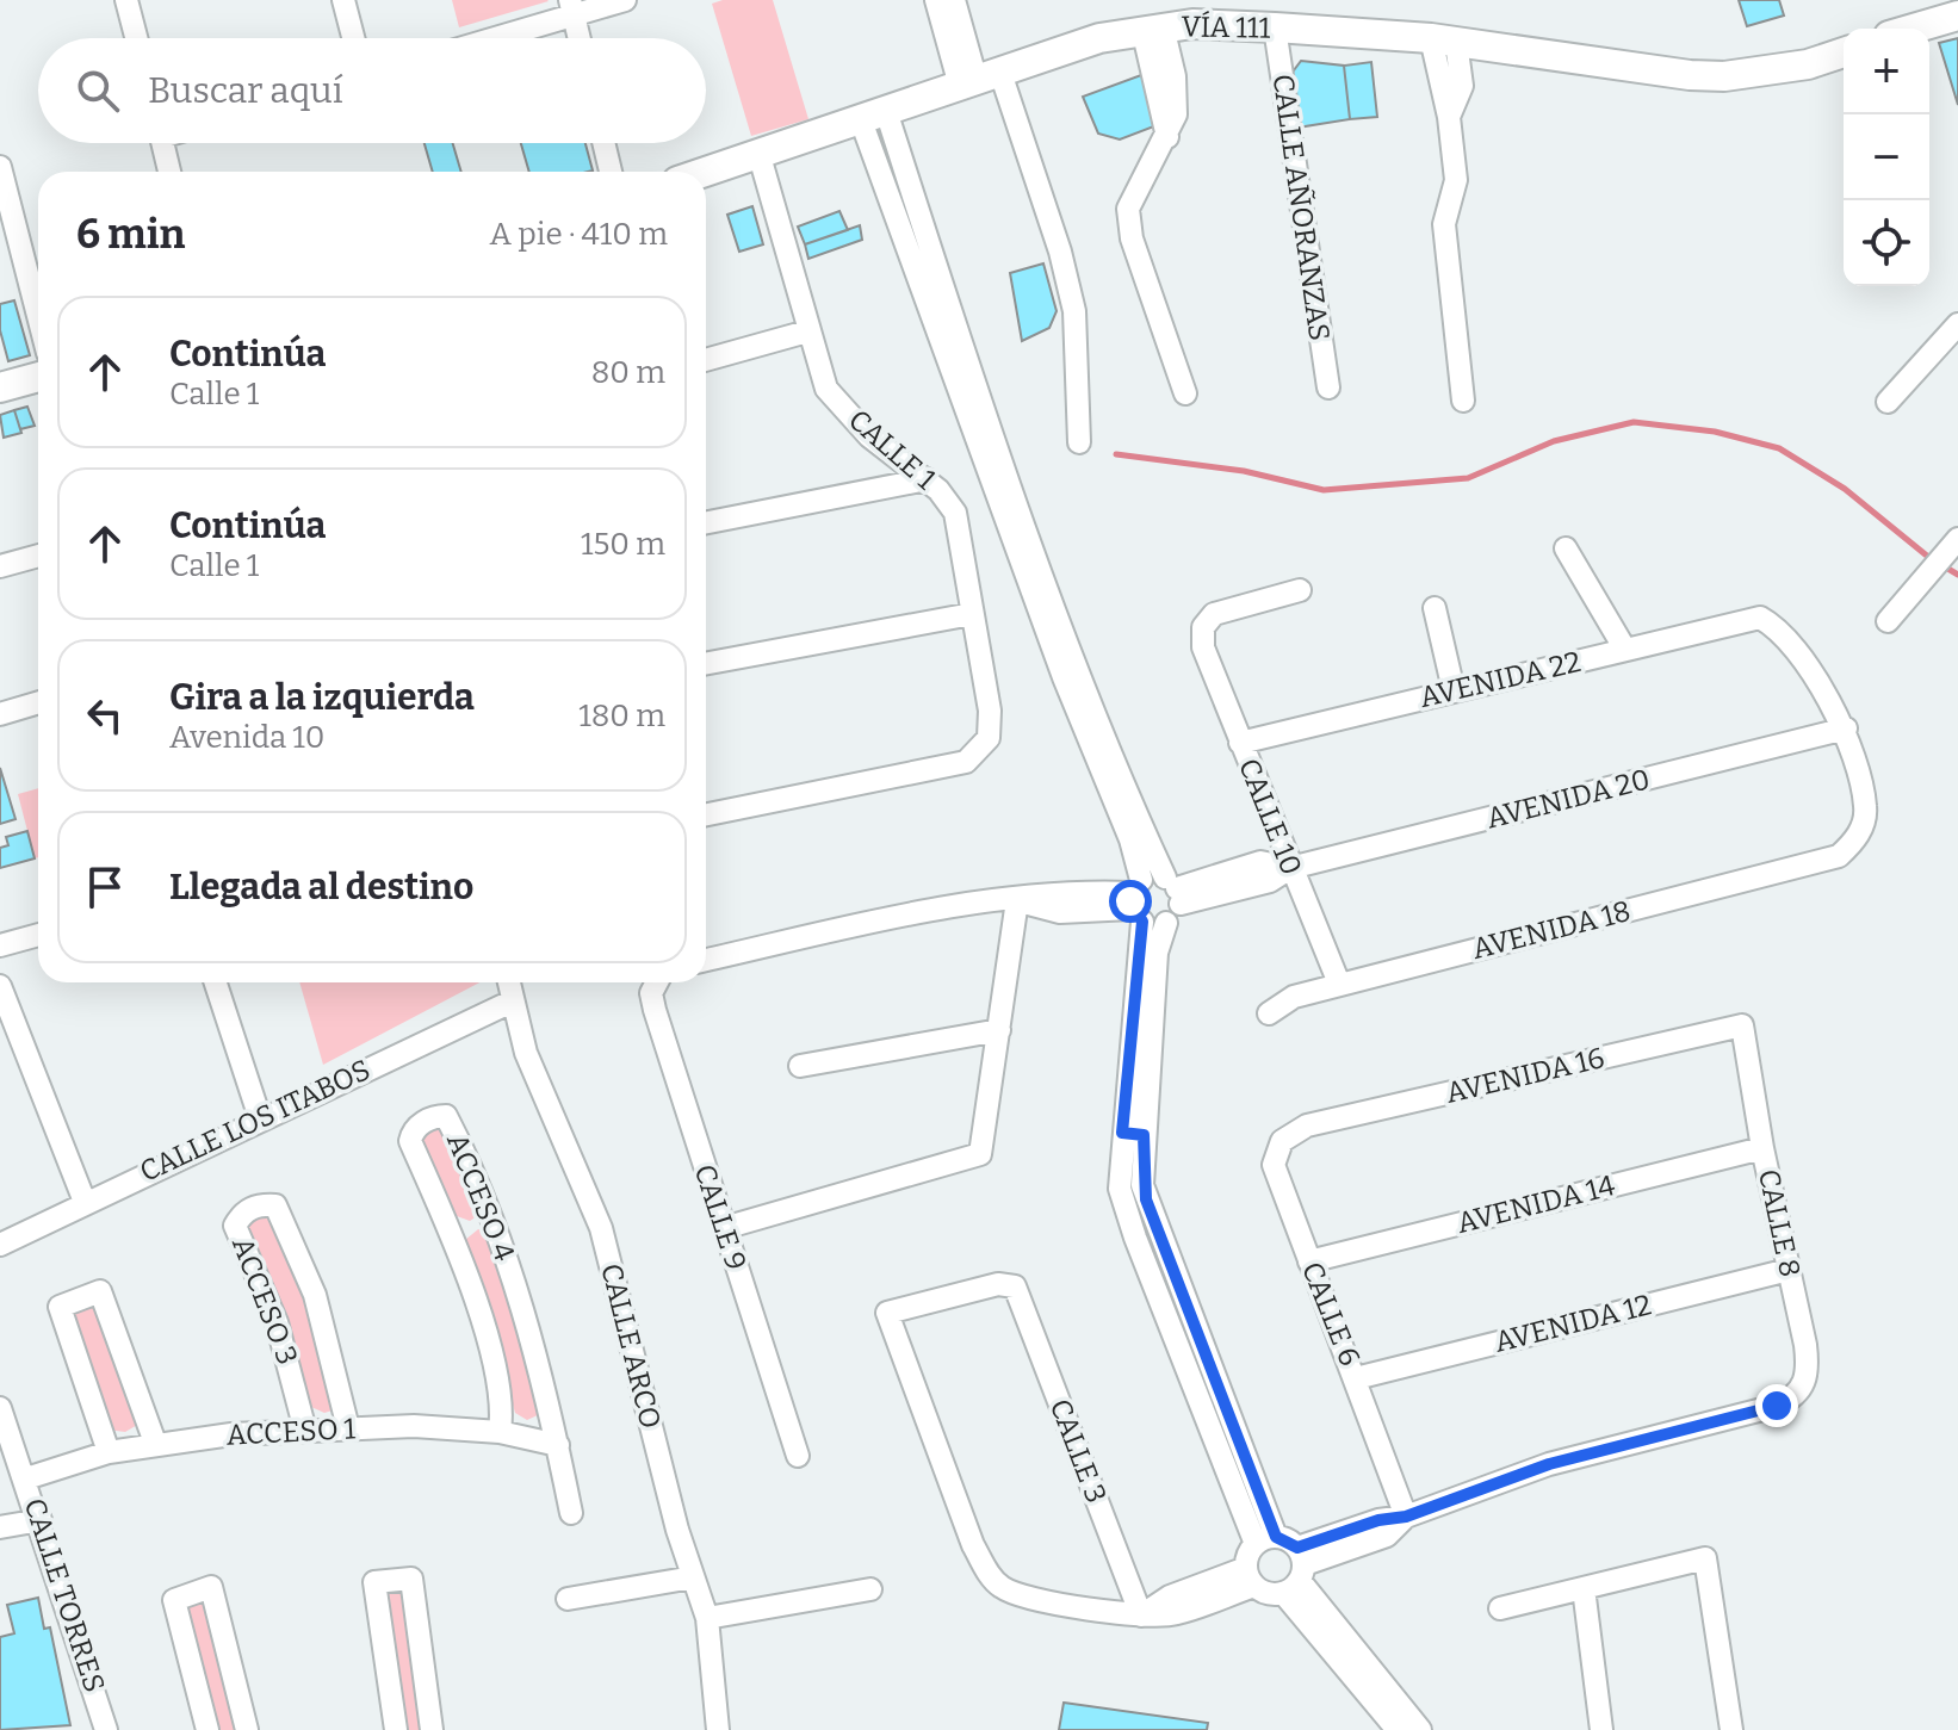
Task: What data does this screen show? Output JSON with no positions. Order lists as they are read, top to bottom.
{
  "streets": {
    "main road": ["VÍA 111"],
    "street": [
      "CALLE AÑORANZAS",
      "CALLE 1",
      "AVENIDA 22",
      "AVENIDA 20",
      "CALLE 10",
      "AVENIDA 18",
      "AVENIDA 16",
      "CALLE LOS ITABOS",
      "ACCESO 4",
      "AVENIDA 14",
      "CALLE 9",
      "CALLE 8",
      "ACCESO 3",
      "CALLE 6",
      "AVENIDA 12",
      "CALLE ARCO",
      "ACCESO 1",
      "CALLE 3",
      "CALLE TORRES"
    ]
  },
  "crossings": [
    ["VÍA 111", "CALLE AÑORANZAS"],
    ["VÍA 111", "CALLE 1"],
    ["AVENIDA 22", "AVENIDA 20"],
    ["AVENIDA 22", "CALLE 10"],
    ["AVENIDA 22", "AVENIDA 18"],
    ["AVENIDA 20", "CALLE 10"],
    ["AVENIDA 20", "AVENIDA 18"],
    ["CALLE 10", "AVENIDA 18"],
    ["AVENIDA 16", "CALLE 8"],
    ["AVENIDA 16", "CALLE 6"],
    ["CALLE LOS ITABOS", "CALLE ARCO"],
    ["ACCESO 4", "ACCESO 1"],
    ["AVENIDA 14", "CALLE 8"],
    ["AVENIDA 14", "CALLE 6"],
    ["CALLE 8", "CALLE 6"],
    ["CALLE 8", "AVENIDA 12"],
    ["ACCESO 3", "ACCESO 1"],
    ["CALLE 6", "AVENIDA 12"],
    ["ACCESO 1", "CALLE TORRES"]
  ],
  "page": {
    "map_buttons": ["+", "−"],
    "search": "Buscar aquí",
    "heading": ["6 min", "A pie · 410 m"],
    "list": [
      ["Continúa", "Calle 1", "80 m"],
      ["Continúa", "Calle 1", "150 m"],
      ["Gira a la izquierda", "Avenida 10", "180 m"],
      "Llegada al destino"
    ]
  }
}
